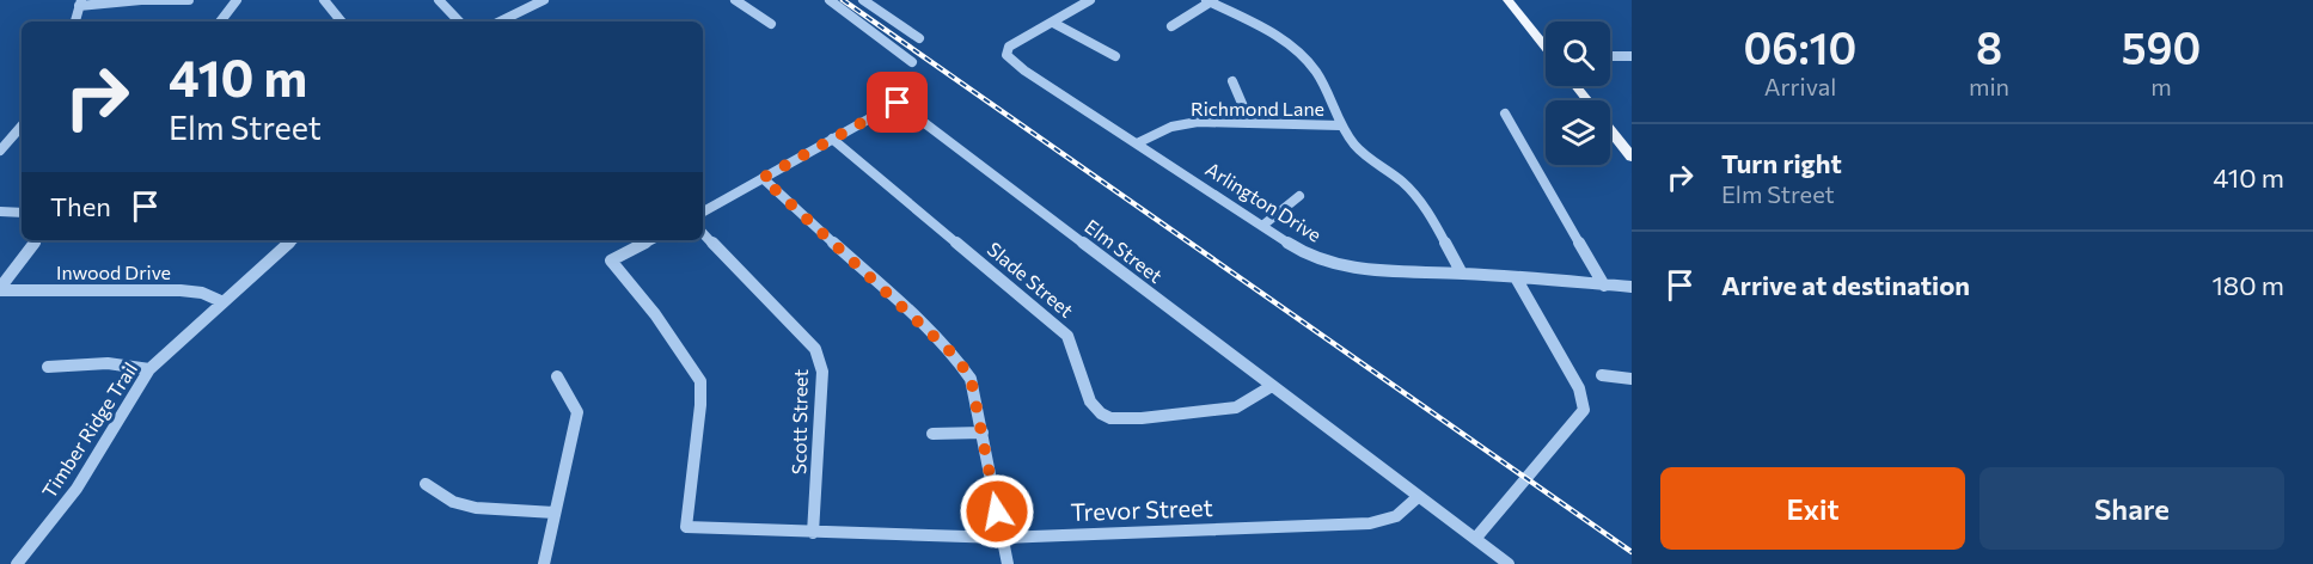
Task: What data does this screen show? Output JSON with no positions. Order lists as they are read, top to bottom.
{
  "streets": {
    "street": [
      "Richmond Lane",
      "Arlington Drive",
      "Elm Street",
      "Inwood Drive",
      "Slade Street",
      "Scott Street",
      "Timber Ridge Trail",
      "Trevor Street"
    ]
  },
  "crossings": [
    ["Richmond Lane", "Arlington Drive"],
    ["Elm Street", "Slade Street"],
    ["Elm Street", "Trevor Street"],
    ["Inwood Drive", "Timber Ridge Trail"],
    ["Scott Street", "Trevor Street"]
  ],
  "page": {
    "eta": [
      "06:10",
      "Arrival",
      "8",
      "min",
      "590",
      "m"
    ],
    "turn": ["410 m", "Elm Street"],
    "list": [
      {
        "name": "Turn right",
        "note": "Elm Street",
        "value": "410 m"
      },
      {
        "name": "Arrive at destination",
        "value": "180 m"
      }
    ],
    "then": "Then",
    "buttons": ["Exit", "Share"]
  }
}
